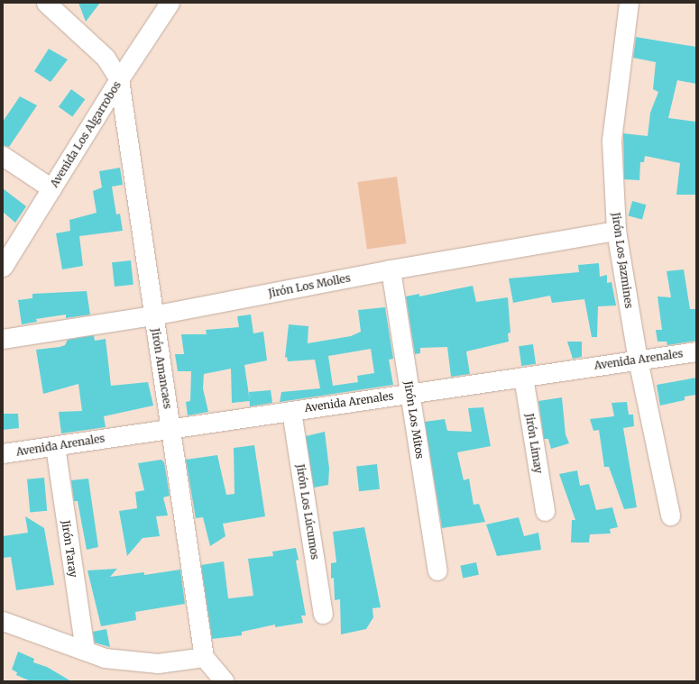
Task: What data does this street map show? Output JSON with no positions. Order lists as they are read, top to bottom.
{
  "streets": {
    "street": [
      "Avenida Los Algarrobos",
      "Jirón Los Jazmines",
      "Jirón Los Molles",
      "Avenida Arenales",
      "Jirón Amancaes",
      "Jirón Los Mitos",
      "Jirón Limay",
      "Jirón Los Lúcumos",
      "Jirón Taray"
    ]
  },
  "crossings": [
    ["Avenida Los Algarrobos", "Jirón Amancaes"],
    ["Jirón Los Jazmines", "Jirón Los Molles"],
    ["Jirón Los Jazmines", "Avenida Arenales"],
    ["Jirón Los Molles", "Jirón Amancaes"],
    ["Jirón Los Molles", "Jirón Los Mitos"],
    ["Avenida Arenales", "Jirón Amancaes"],
    ["Avenida Arenales", "Jirón Los Mitos"],
    ["Avenida Arenales", "Jirón Limay"],
    ["Avenida Arenales", "Jirón Los Lúcumos"],
    ["Avenida Arenales", "Jirón Taray"]
  ]
}
